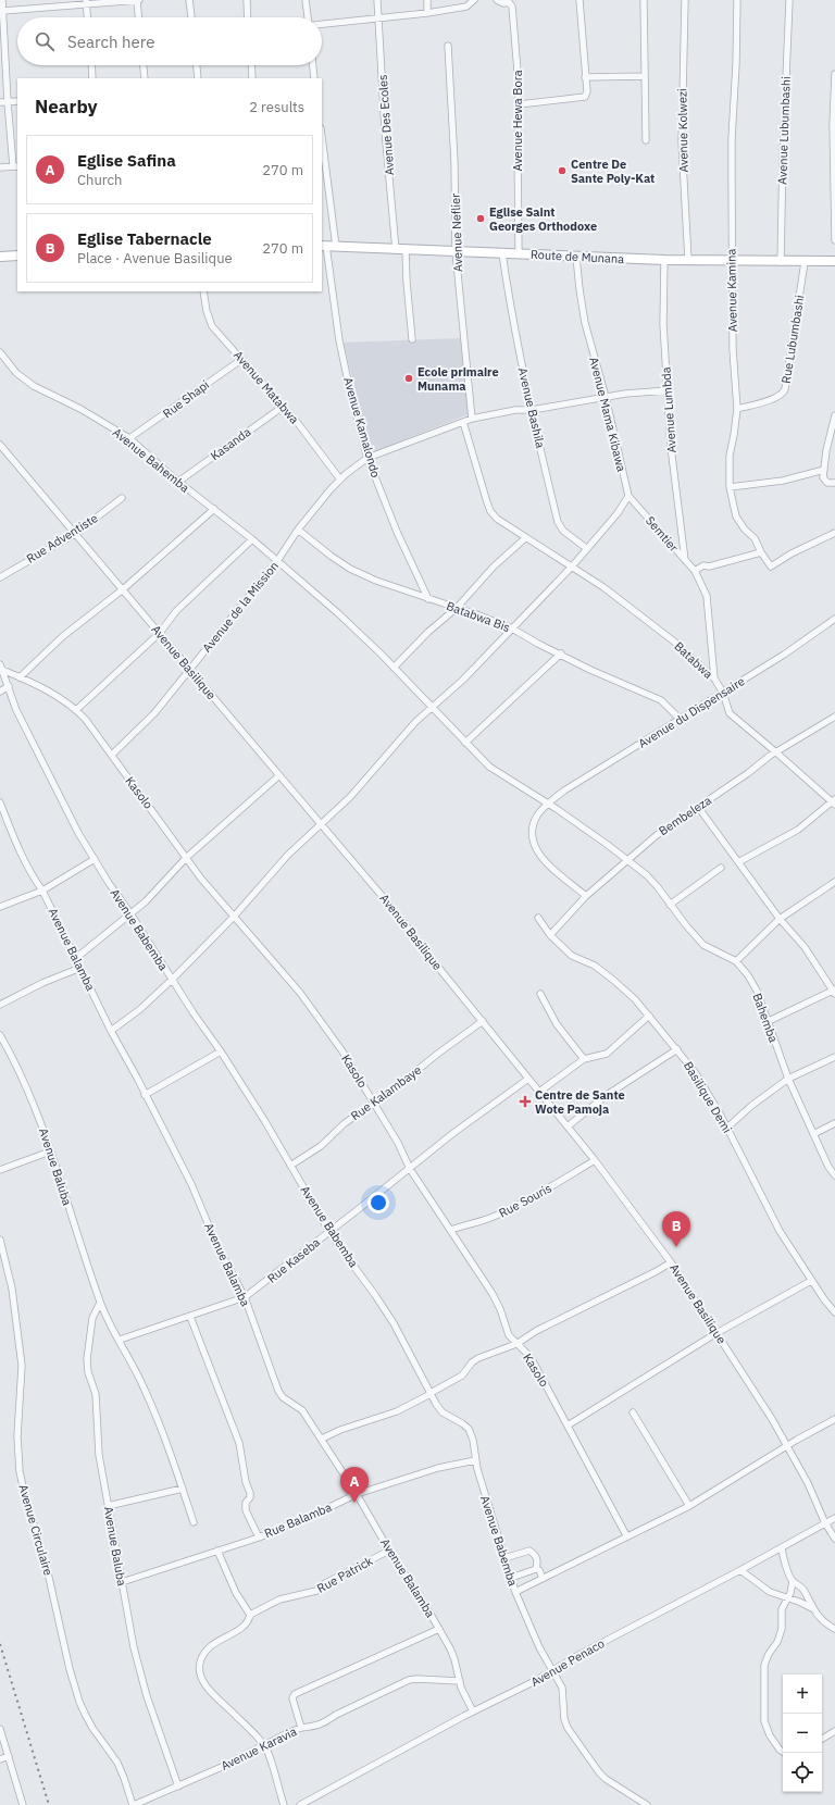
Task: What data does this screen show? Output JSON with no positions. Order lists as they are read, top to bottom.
{
  "streets": {
    "main road": ["Route de Munana"],
    "street": [
      "Avenue Hewa Bora",
      "Avenue Des Ecoles",
      "Avenue Kolwezi",
      "Avenue Lubumbashi",
      "Avenue Neflier",
      "Avenue Kamina",
      "Rue Lubumbashi",
      "Avenue Matabwa",
      "Rue Shapi",
      "Avenue Bashila",
      "Avenue Lumbda",
      "Avenue Mama Kibawa",
      "Avenue Kamalondo",
      "Kasanda",
      "Avenue Bahemba",
      "Semtier",
      "Rue Adventiste",
      "Avenue de la Mission",
      "Batabwa Bis",
      "Batabwa",
      "Avenue Basilique",
      "Avenue du Dispensaire",
      "Kasolo",
      "Bembeleza",
      "Avenue Babemba",
      "Avenue Balamba",
      "Bahemba",
      "Rue Kalambaye",
      "Basilique Demi",
      "Avenue Baluba",
      "Rue Souris",
      "Rue Kaseba",
      "Rue Balamba",
      "Avenue Circulaire",
      "Rue Patrick",
      "Avenue Penaco",
      "Avenue Karavia"
    ]
  },
  "crossings": [
    ["Avenue Hewa Bora", "Route de Munana"],
    ["Avenue Des Ecoles", "Route de Munana"],
    ["Avenue Kolwezi", "Route de Munana"],
    ["Avenue Lubumbashi", "Route de Munana"],
    ["Avenue Neflier", "Route de Munana"],
    ["Route de Munana", "Avenue Kamina"],
    ["Route de Munana", "Rue Lubumbashi"],
    ["Route de Munana", "Avenue Bashila"],
    ["Route de Munana", "Avenue Lumbda"],
    ["Route de Munana", "Avenue Mama Kibawa"],
    ["Route de Munana", "Avenue Kamalondo"],
    ["Avenue Kamina", "Rue Lubumbashi"],
    ["Avenue Matabwa", "Rue Shapi"],
    ["Avenue Matabwa", "Kasanda"],
    ["Avenue Matabwa", "Avenue de la Mission"],
    ["Rue Shapi", "Avenue Bahemba"],
    ["Avenue Lumbda", "Semtier"],
    ["Avenue Mama Kibawa", "Semtier"],
    ["Avenue Kamalondo", "Avenue de la Mission"],
    ["Avenue Kamalondo", "Batabwa Bis"],
    ["Kasanda", "Avenue Bahemba"],
    ["Avenue Bahemba", "Avenue de la Mission"],
    ["Avenue Bahemba", "Avenue du Dispensaire"],
    ["Avenue Bahemba", "Bembeleza"],
    ["Avenue Bahemba", "Bahemba"],
    ["Semtier", "Batabwa"],
    ["Rue Adventiste", "Avenue Basilique"],
    ["Avenue de la Mission", "Batabwa Bis"],
    ["Avenue de la Mission", "Batabwa"],
    ["Avenue de la Mission", "Avenue Basilique"],
    ["Avenue de la Mission", "Kasolo"],
    ["Batabwa Bis", "Avenue du Dispensaire"],
    ["Batabwa", "Avenue du Dispensaire"],
    ["Batabwa", "Bembeleza"],
    ["Avenue Basilique", "Rue Kalambaye"],
    ["Avenue Basilique", "Rue Souris"],
    ["Avenue Basilique", "Rue Kaseba"],
    ["Avenue Basilique", "Avenue Penaco"],
    ["Avenue du Dispensaire", "Bembeleza"],
    ["Kasolo", "Avenue Babemba"],
    ["Kasolo", "Rue Kalambaye"],
    ["Kasolo", "Rue Souris"],
    ["Kasolo", "Rue Kaseba"],
    ["Bembeleza", "Basilique Demi"],
    ["Avenue Babemba", "Rue Kalambaye"],
    ["Avenue Babemba", "Rue Kaseba"],
    ["Avenue Babemba", "Rue Balamba"],
    ["Avenue Babemba", "Avenue Penaco"],
    ["Avenue Balamba", "Rue Kaseba"],
    ["Avenue Balamba", "Rue Balamba"],
    ["Avenue Balamba", "Rue Patrick"],
    ["Avenue Balamba", "Avenue Penaco"],
    ["Avenue Balamba", "Avenue Karavia"],
    ["Avenue Baluba", "Rue Kaseba"],
    ["Avenue Baluba", "Rue Balamba"],
    ["Avenue Baluba", "Avenue Karavia"],
    ["Avenue Circulaire", "Avenue Karavia"],
    ["Rue Patrick", "Avenue Karavia"]
  ],
  "places": {
    "other": ["Centre De Sante Poly-Kat", "Eglise Saint Georges Orthodoxe", "Ecole primaire Munama"],
    "health": ["Centre de Sante Wote Pamoja"]
  },
  "page": {
    "search": "Search here",
    "heading": ["Nearby", "2 results"],
    "list": [
      {
        "mark": "A",
        "name": "Eglise Safina",
        "note": "Church",
        "value": "270 m"
      },
      {
        "mark": "B",
        "name": "Eglise Tabernacle",
        "note": "Place · Avenue Basilique",
        "value": "270 m"
      }
    ],
    "pins": ["B", "A"],
    "map_buttons": ["+", "−"]
  }
}
